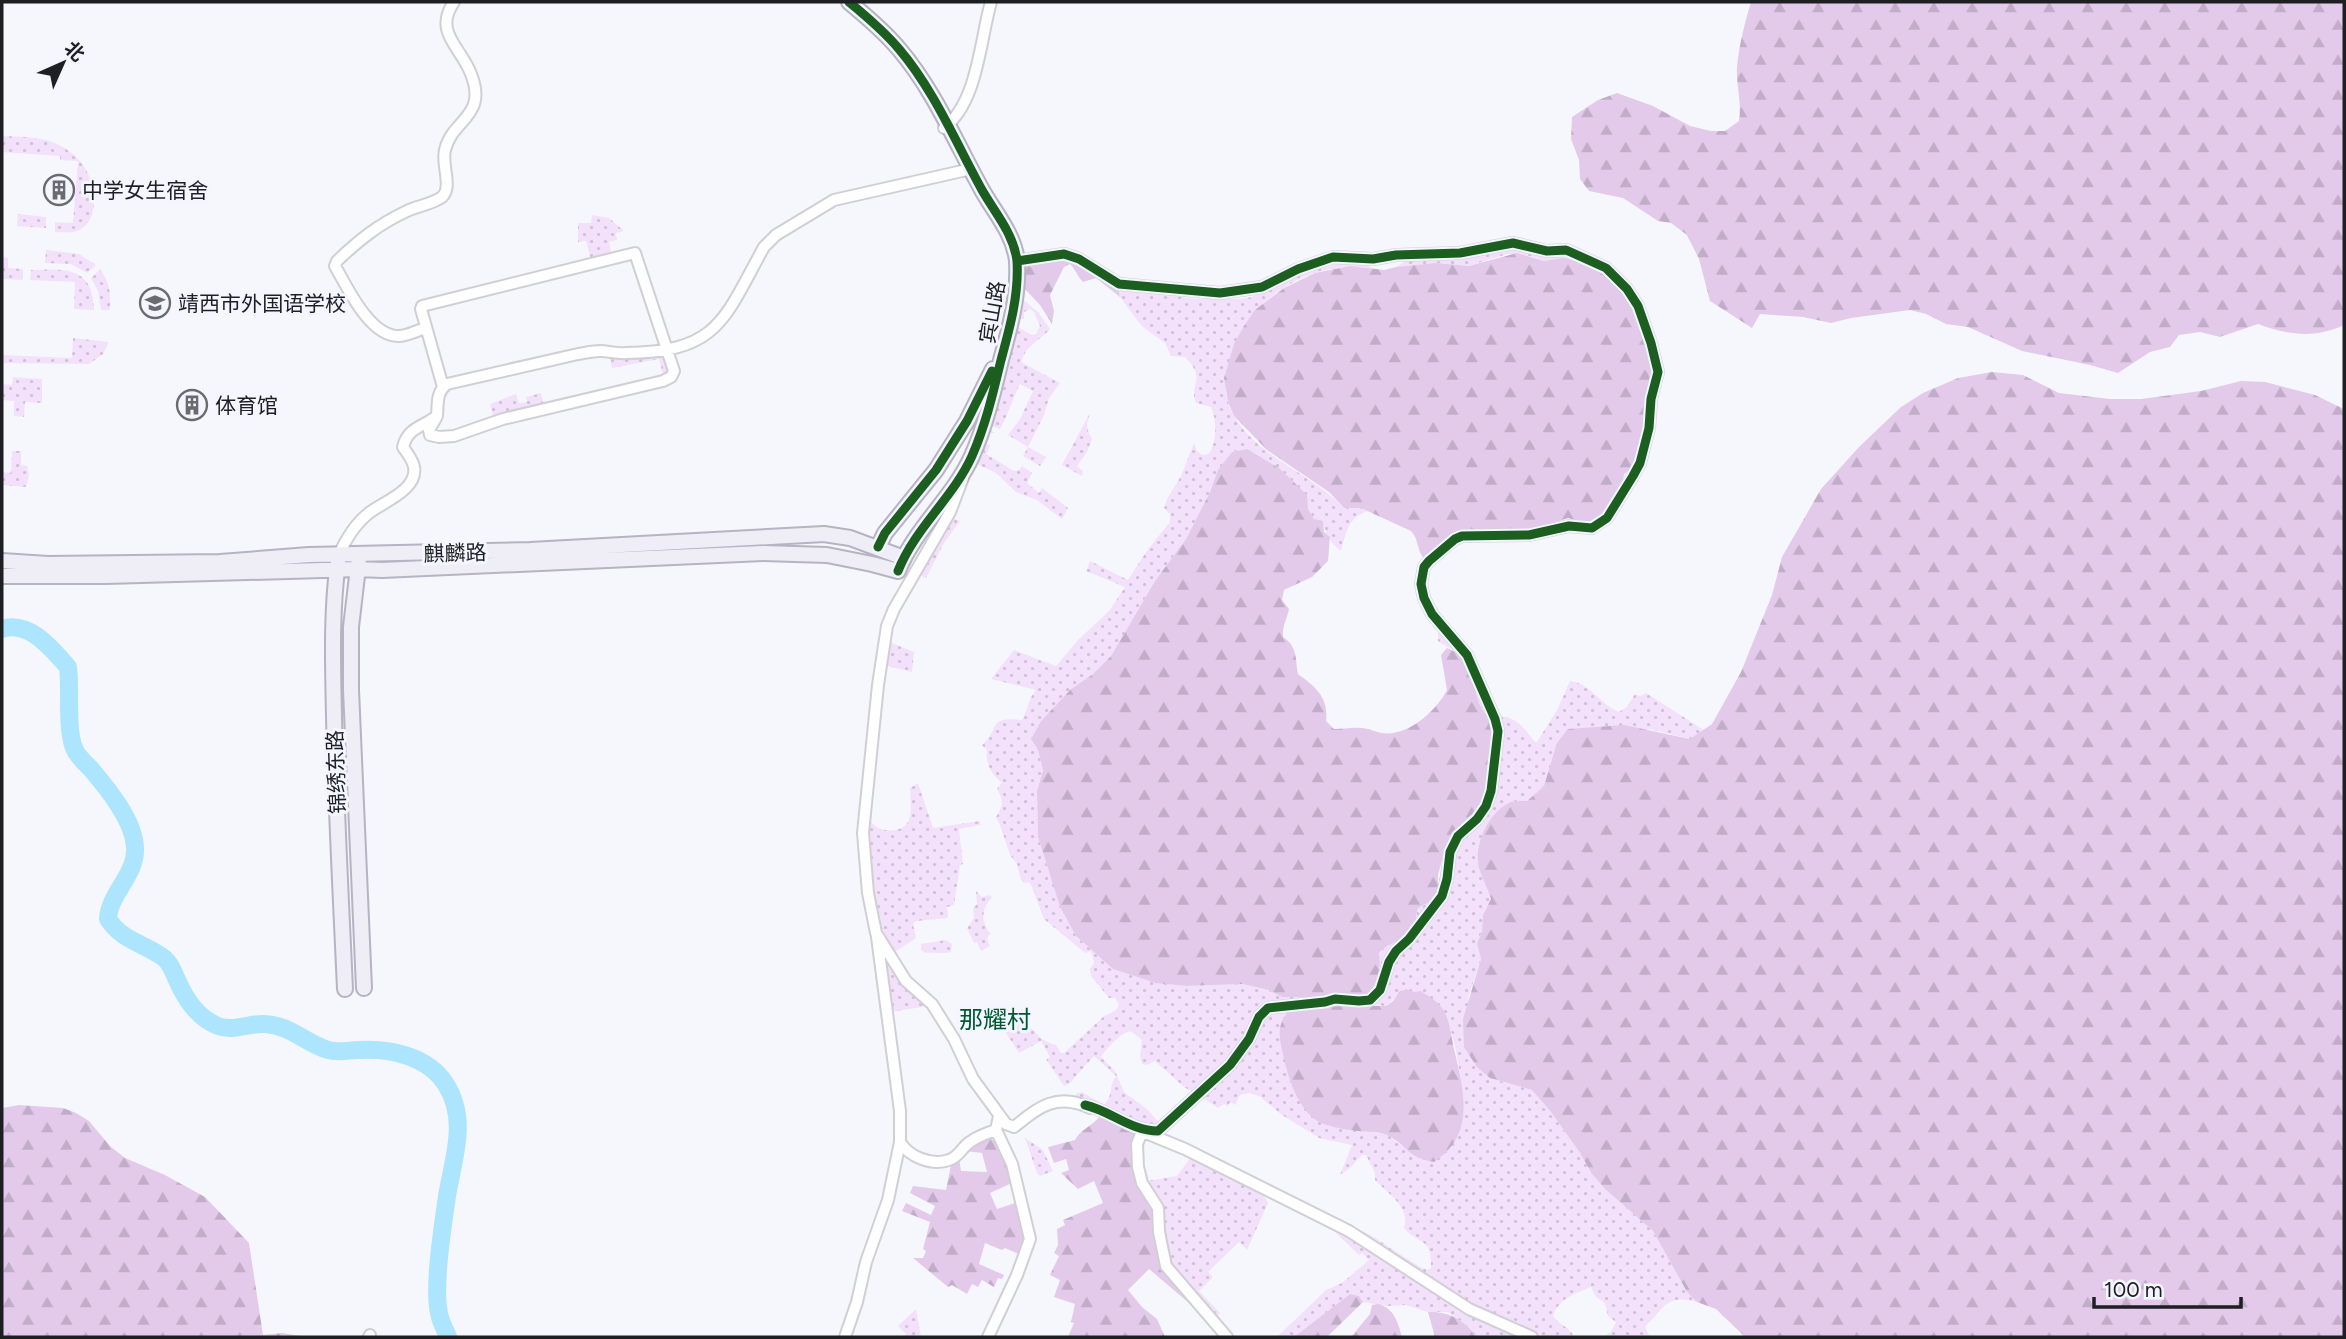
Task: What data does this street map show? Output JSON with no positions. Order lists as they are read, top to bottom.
{
  "streets": {
    "main road": ["宾山路", "麒麟路", "锦绣东路"]
  },
  "crossings": [
    ["宾山路", "麒麟路"],
    ["麒麟路", "锦绣东路"]
  ],
  "districts": ["那耀村"],
  "places": {
    "building": ["中学女生宿舍", "体育馆"],
    "school or university": ["靖西市外国语学校"]
  },
  "scale_bar": "100 m",
  "north": "top right"
}
